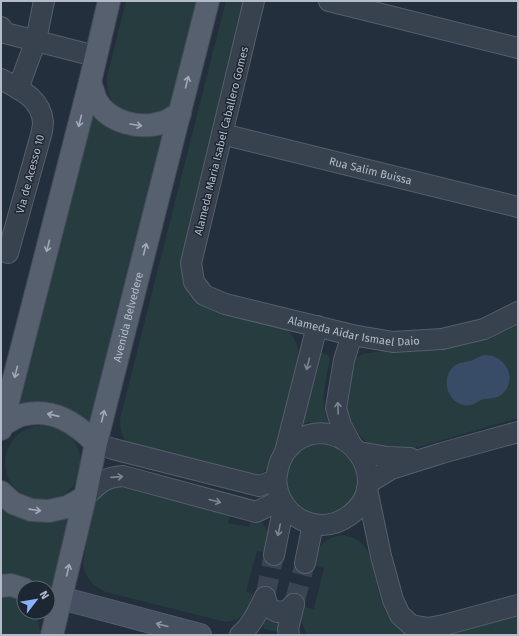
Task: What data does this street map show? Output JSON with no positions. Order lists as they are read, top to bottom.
{
  "streets": {
    "main road": ["Avenida Belvedere"],
    "street": [
      "Alameda Maria Isabel Caballero Gomes",
      "Rua Salim Buissa",
      "Via de Acesso 10",
      "Alameda Aidar Ismael Daio"
    ]
  },
  "crossings": [
    ["Alameda Maria Isabel Caballero Gomes", "Rua Salim Buissa"],
    ["Alameda Maria Isabel Caballero Gomes", "Alameda Aidar Ismael Daio"]
  ],
  "north": "top right"
}
